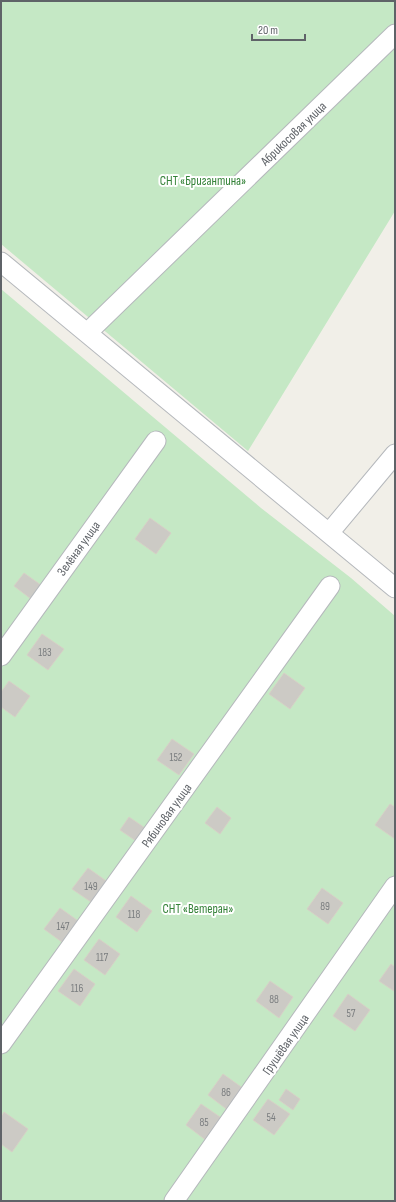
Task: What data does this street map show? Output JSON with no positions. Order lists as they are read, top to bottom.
{
  "streets": {
    "street": [
      "Абрикосовая улица",
      "Зелёная улица",
      "Рябиновая улица",
      "Грушёвая улица"
    ]
  },
  "parks": ["СНТ «Бригантина»", "СНТ «Ветеран»"],
  "house_numbers": [
    "183",
    "152",
    "149",
    "89",
    "118",
    "147",
    "117",
    "116",
    "88",
    "57",
    "86",
    "54",
    "85"
  ],
  "scale_bar": "20 m"
}
